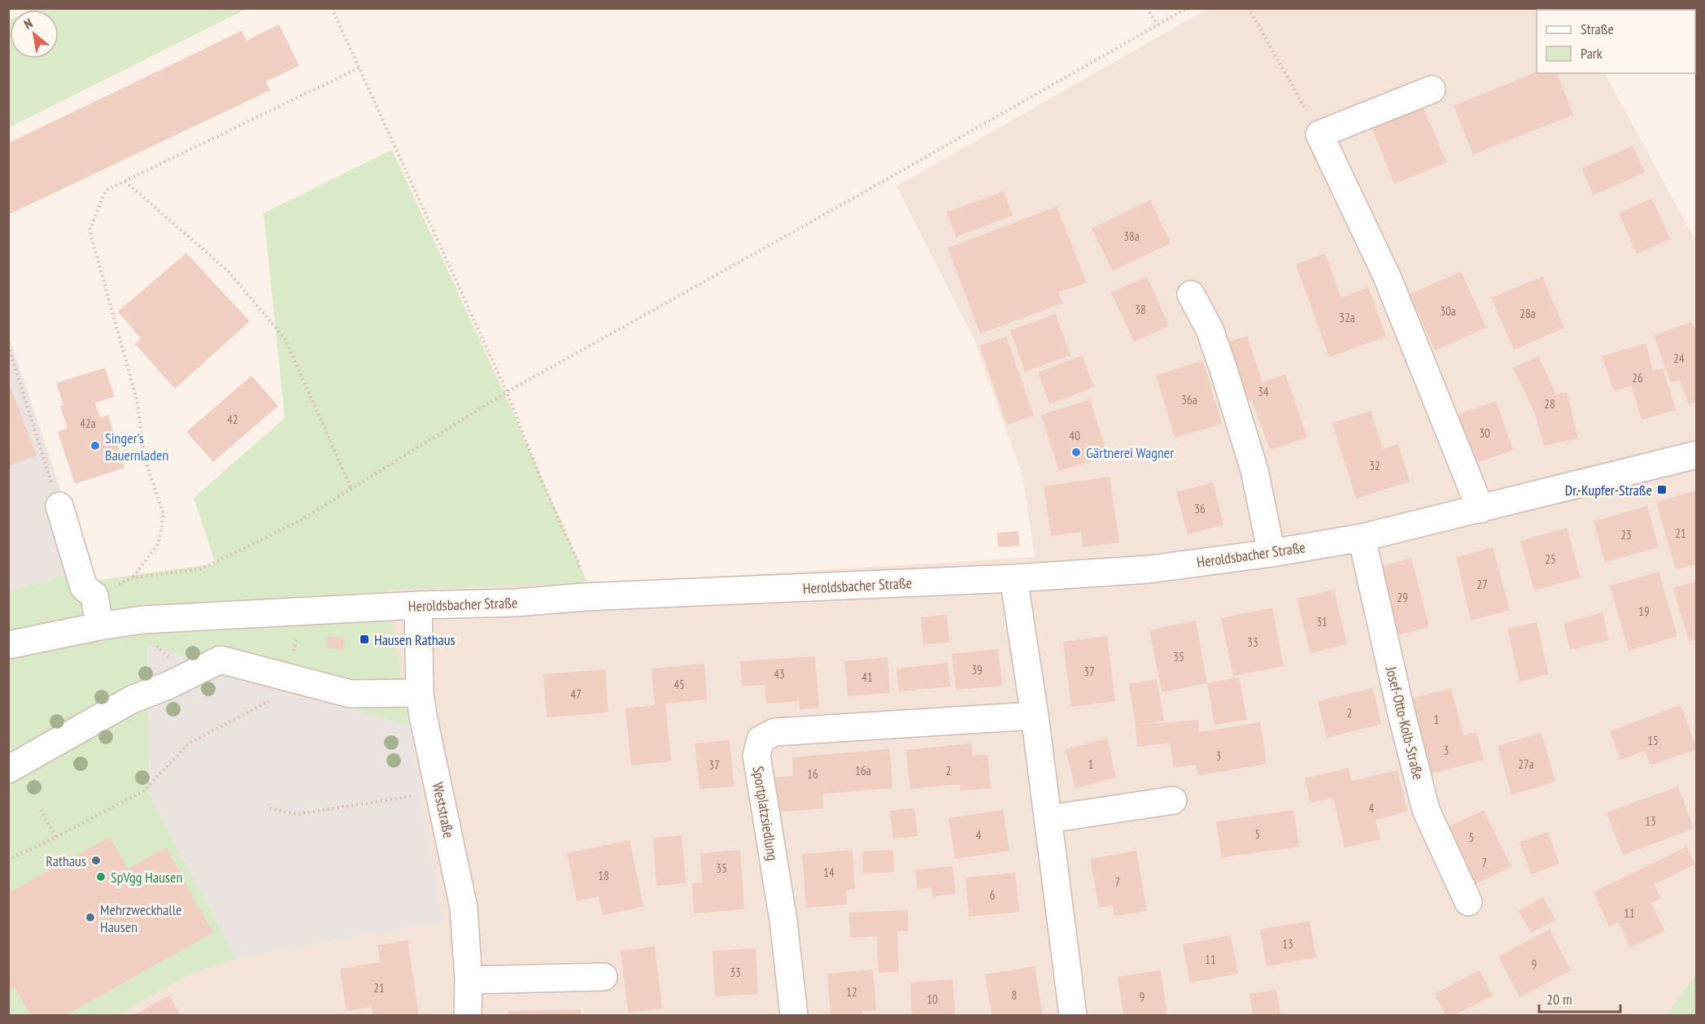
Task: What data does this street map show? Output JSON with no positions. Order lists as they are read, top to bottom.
{
  "streets": {
    "street": [
      "Heroldsbacher Straße",
      "Josef-Otto-Kolb-Straße",
      "Weststraße",
      "Sportplatzsiedlung"
    ]
  },
  "crossings": [
    ["Heroldsbacher Straße", "Josef-Otto-Kolb-Straße"],
    ["Heroldsbacher Straße", "Weststraße"]
  ],
  "places": {
    "other": [
      "Singer's Bauernladen",
      "Gärtnerei Wagner",
      "Rathaus",
      "SpVgg Hausen",
      "Mehrzweckhalle Hausen"
    ],
    "transit": ["Dr.-Kupfer-Straße", "Hausen Rathaus"]
  },
  "house_numbers": [
    "38a",
    "38",
    "30a",
    "28a",
    "32a",
    "24",
    "26",
    "34",
    "36a",
    "28",
    "42",
    "42a",
    "30",
    "40",
    "32",
    "36",
    "21",
    "23",
    "25",
    "27",
    "29",
    "19",
    "31",
    "33",
    "35",
    "39",
    "37",
    "43",
    "41",
    "45",
    "47",
    "2",
    "1",
    "15",
    "3",
    "3",
    "1",
    "27a",
    "37",
    "16a",
    "2",
    "16",
    "4",
    "13",
    "5",
    "4",
    "5",
    "7",
    "35",
    "14",
    "18",
    "7",
    "6",
    "11",
    "13",
    "11",
    "9",
    "33",
    "21",
    "12",
    "8",
    "9",
    "10"
  ],
  "legend": ["Straße", "Park"],
  "scale_bar": "20 m",
  "north": "top left"
}
